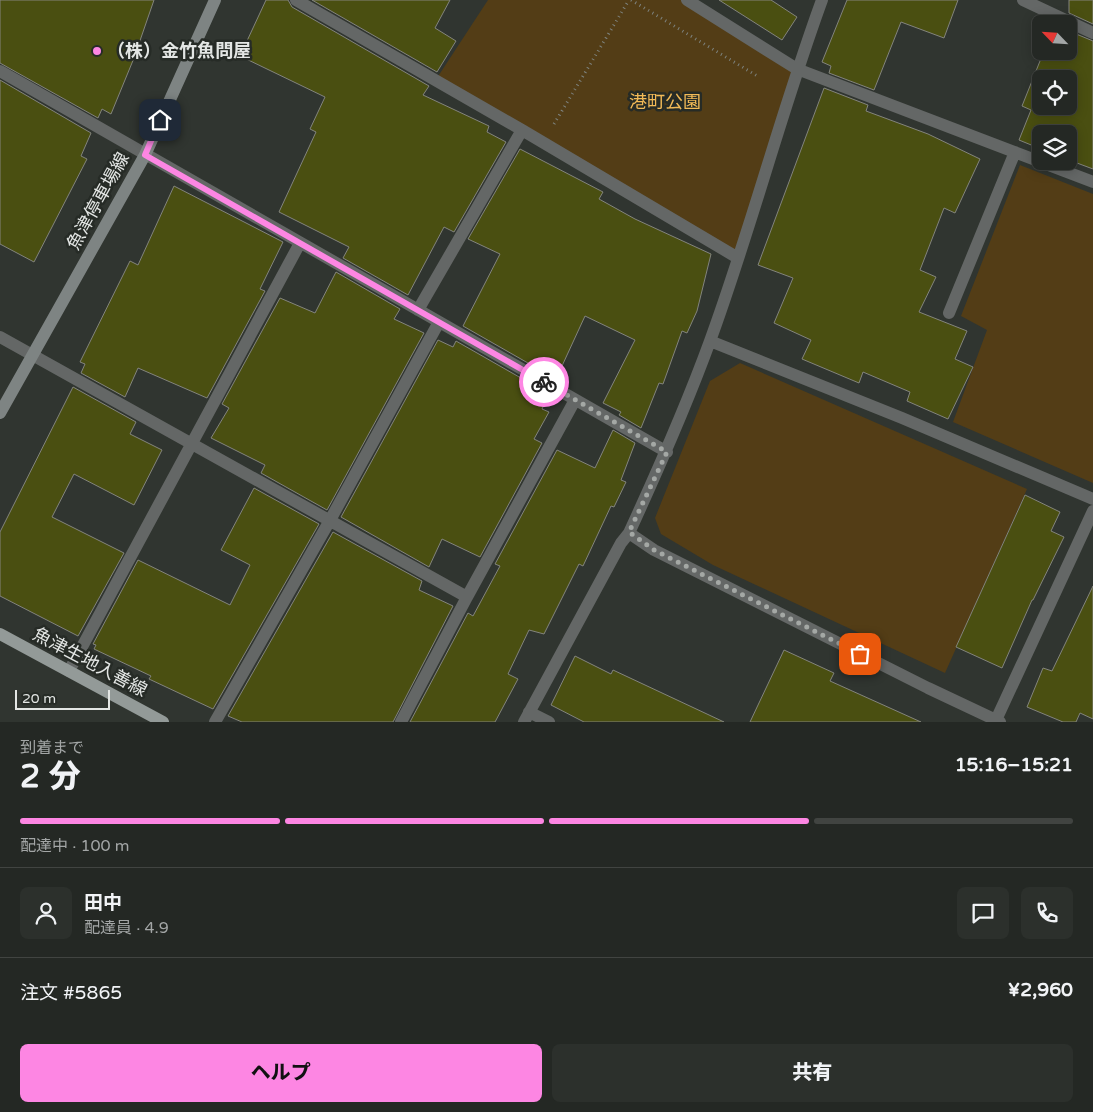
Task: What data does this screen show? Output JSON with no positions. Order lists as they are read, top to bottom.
{
  "streets": {
    "main road": ["魚津停車場線", "魚津生地入善線"]
  },
  "parks": ["港町公園"],
  "places": ["（株）金竹魚問屋"],
  "scale_bar": "20 m",
  "north": "top left",
  "page": {
    "scale": "20 m",
    "heading": ["2 分", "到着まで", "15:16–15:21"],
    "panel": [
      "田中",
      "配達員 · 4.9",
      "注文 #5865",
      "¥2,960"
    ],
    "bar": "配達中 · 100 m",
    "buttons": ["ヘルプ", "共有"]
  }
}
